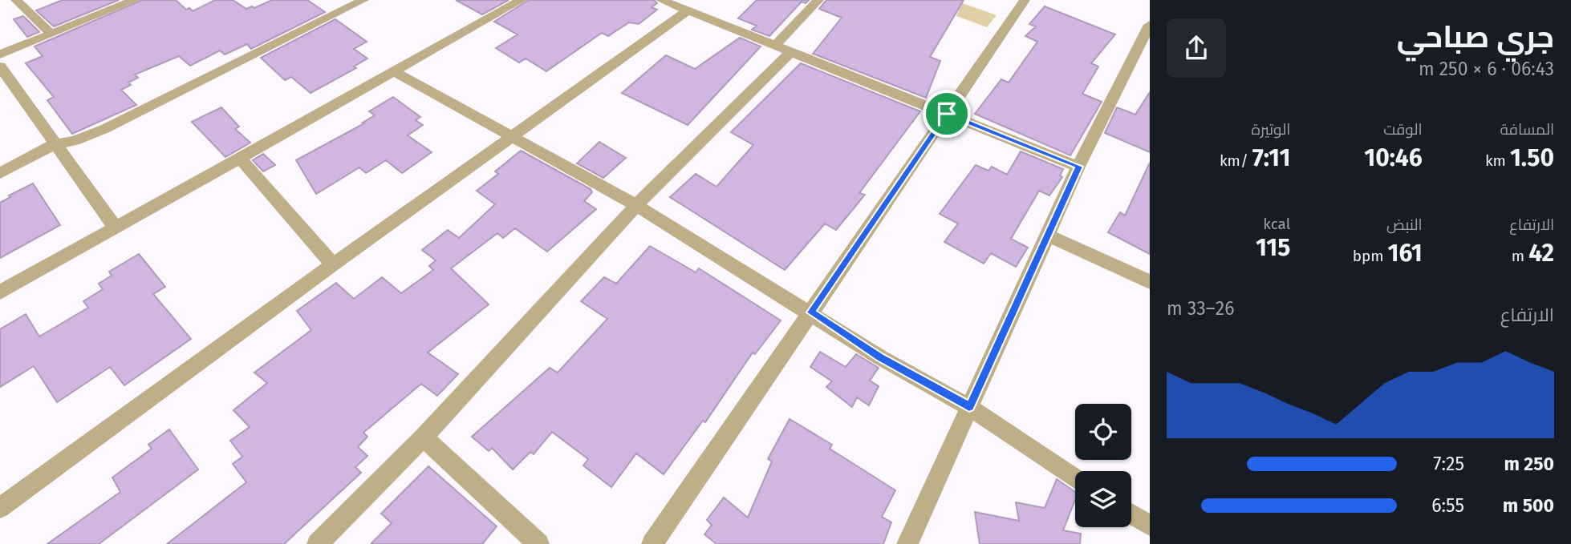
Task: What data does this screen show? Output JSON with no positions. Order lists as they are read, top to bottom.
{
  "page": {
    "heading": ["جري صباحي", "06:43 · 6 × 250 m"],
    "stats": [
      ["المسافة", "1.50 km"],
      ["الوقت", "10:46"],
      ["الوتيرة", "7:11 /km"],
      ["الارتفاع", "42 m"],
      ["النبض", "161 bpm"],
      ["kcal", "115"]
    ],
    "chart": ["الارتفاع", "26–33 m"],
    "list": [
      {
        "name": "250 m",
        "note": "7:25"
      },
      {
        "name": "500 m",
        "note": "6:55"
      }
    ]
  }
}
